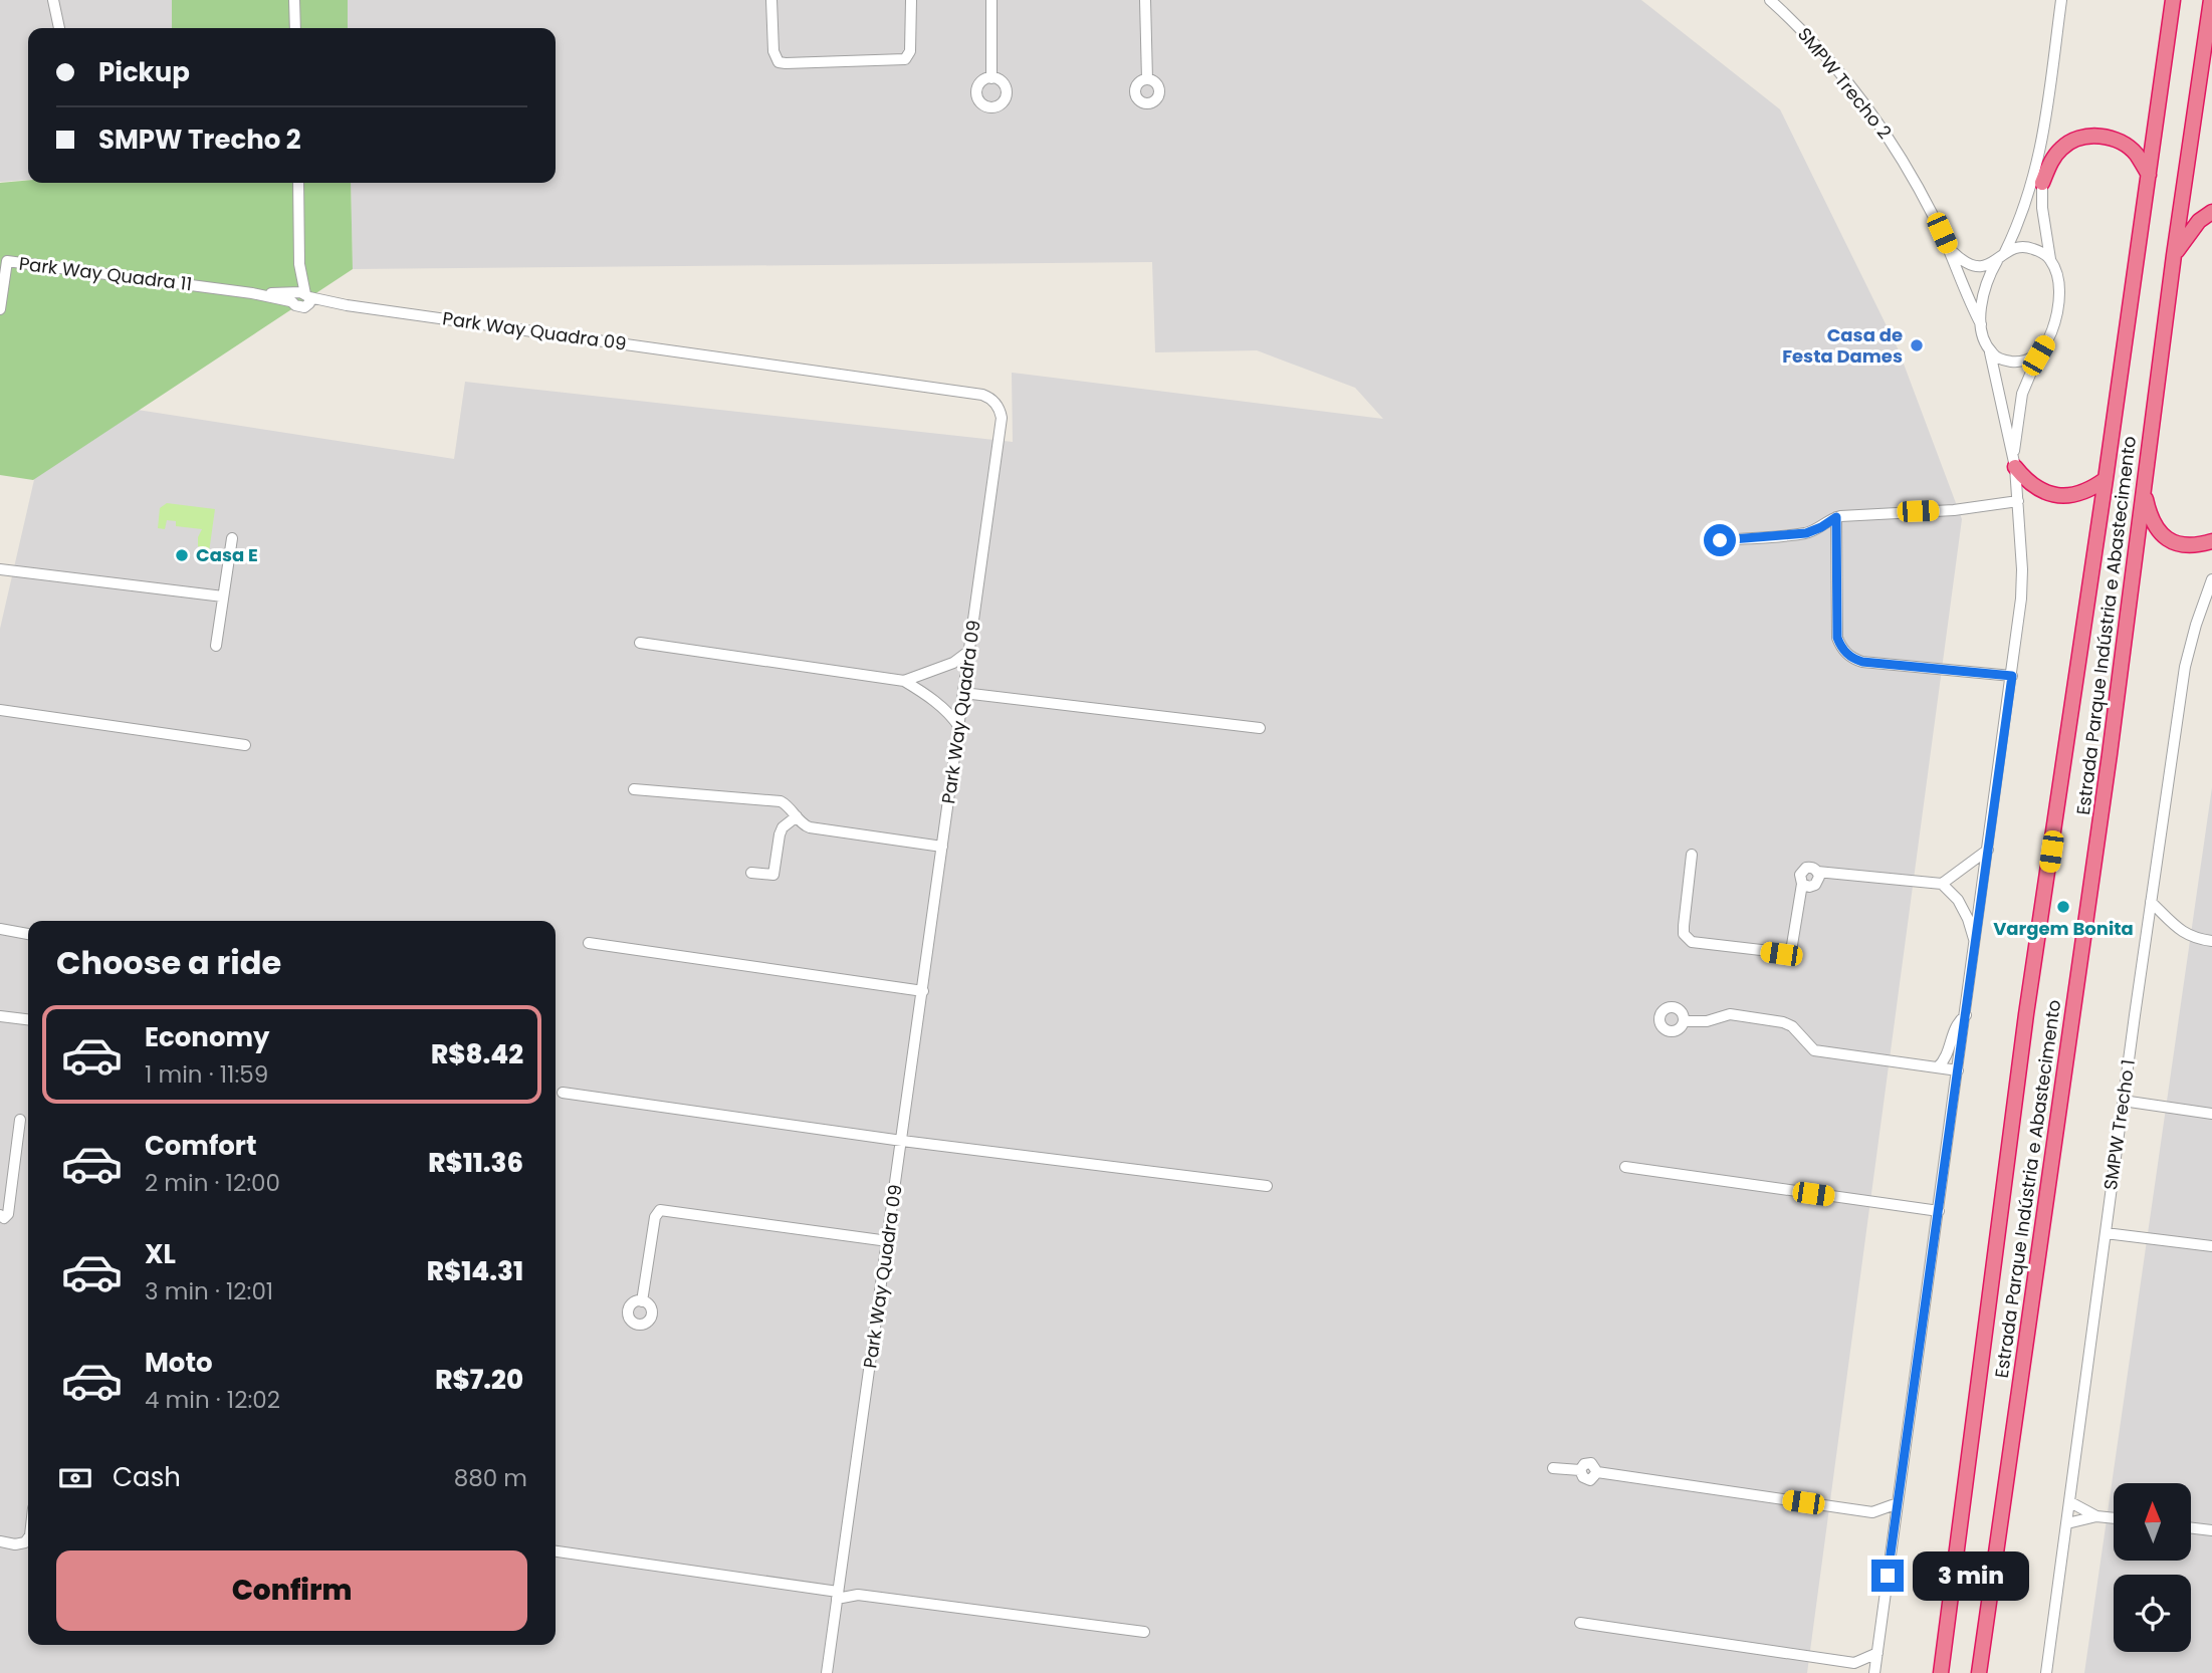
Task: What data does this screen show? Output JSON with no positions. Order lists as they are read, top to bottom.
{
  "streets": {
    "highway": ["Estrada Parque Indústria e Abastecimento"],
    "street": [
      "SMPW Trecho 2",
      "Park Way Quadra 11",
      "Park Way Quadra 09",
      "SMPW Trecho 1"
    ]
  },
  "crossings": [
    ["Park Way Quadra 11", "Park Way Quadra 09"]
  ],
  "places": ["Casa de Festa Dames", "Casa E", "Vargem Bonita"],
  "north": "top",
  "page": {
    "banner": ["Pickup", "SMPW Trecho 2"],
    "heading": "Choose a ride",
    "list": [
      {
        "name": "Economy",
        "note": "1 min · 11:59",
        "value": "R$8.42"
      },
      {
        "name": "Comfort",
        "note": "2 min · 12:00",
        "value": "R$11.36"
      },
      {
        "name": "XL",
        "note": "3 min · 12:01",
        "value": "R$14.31"
      },
      {
        "name": "Moto",
        "note": "4 min · 12:02",
        "value": "R$7.20"
      }
    ],
    "pay": ["Cash", "880 m"],
    "buttons": "Confirm",
    "bubble": "3 min"
  }
}
